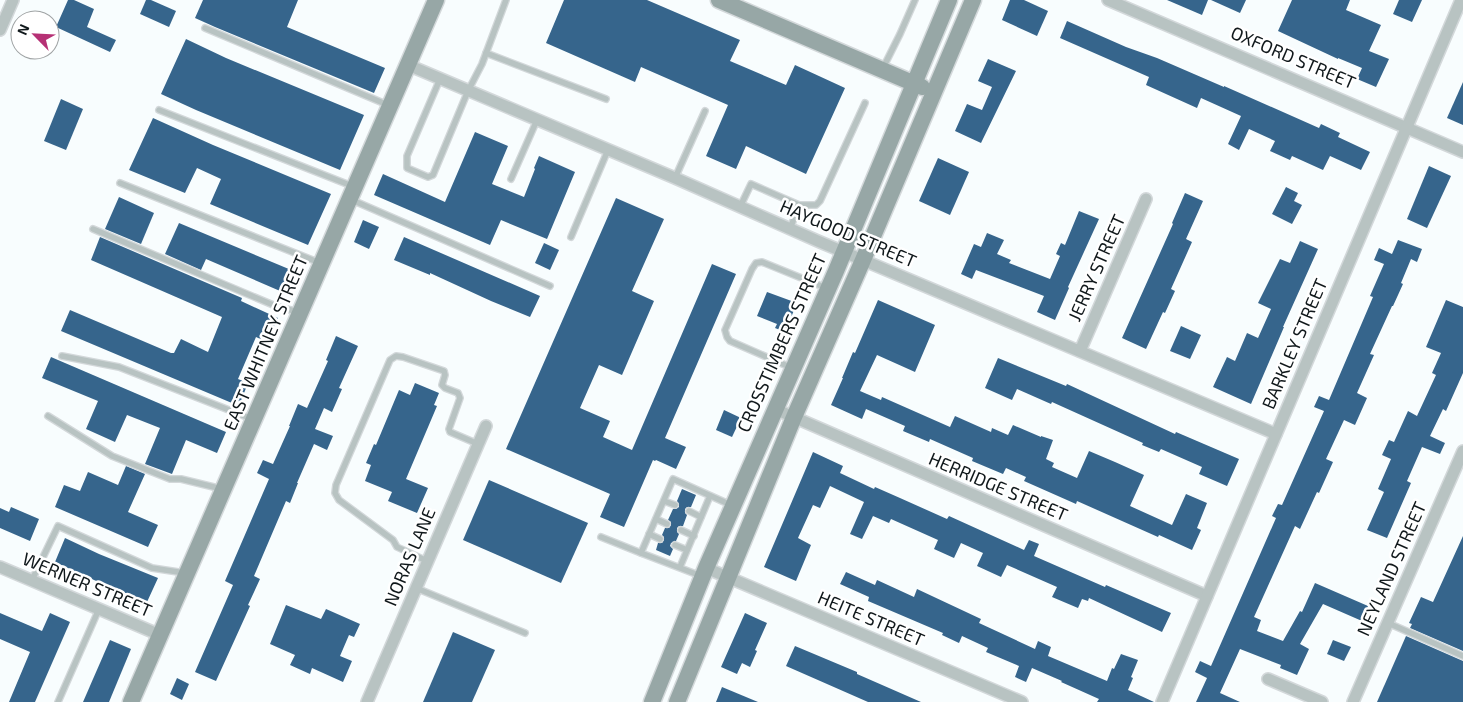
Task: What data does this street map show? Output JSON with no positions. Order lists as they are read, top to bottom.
{
  "streets": {
    "main road": ["EAST WHITNEY STREET", "CROSSTIMBERS STREET"],
    "street": [
      "OXFORD STREET",
      "HAYGOOD STREET",
      "JERRY STREET",
      "BARKLEY STREET",
      "HERRIDGE STREET",
      "NORAS LANE",
      "NEYLAND STREET",
      "WERNER STREET",
      "HEITE STREET"
    ]
  },
  "crossings": [
    ["OXFORD STREET", "BARKLEY STREET"],
    ["HAYGOOD STREET", "JERRY STREET"],
    ["HAYGOOD STREET", "EAST WHITNEY STREET"],
    ["HAYGOOD STREET", "CROSSTIMBERS STREET"],
    ["HAYGOOD STREET", "BARKLEY STREET"],
    ["EAST WHITNEY STREET", "WERNER STREET"],
    ["CROSSTIMBERS STREET", "HERRIDGE STREET"],
    ["CROSSTIMBERS STREET", "HEITE STREET"],
    ["BARKLEY STREET", "HERRIDGE STREET"]
  ],
  "north": "top left"
}
